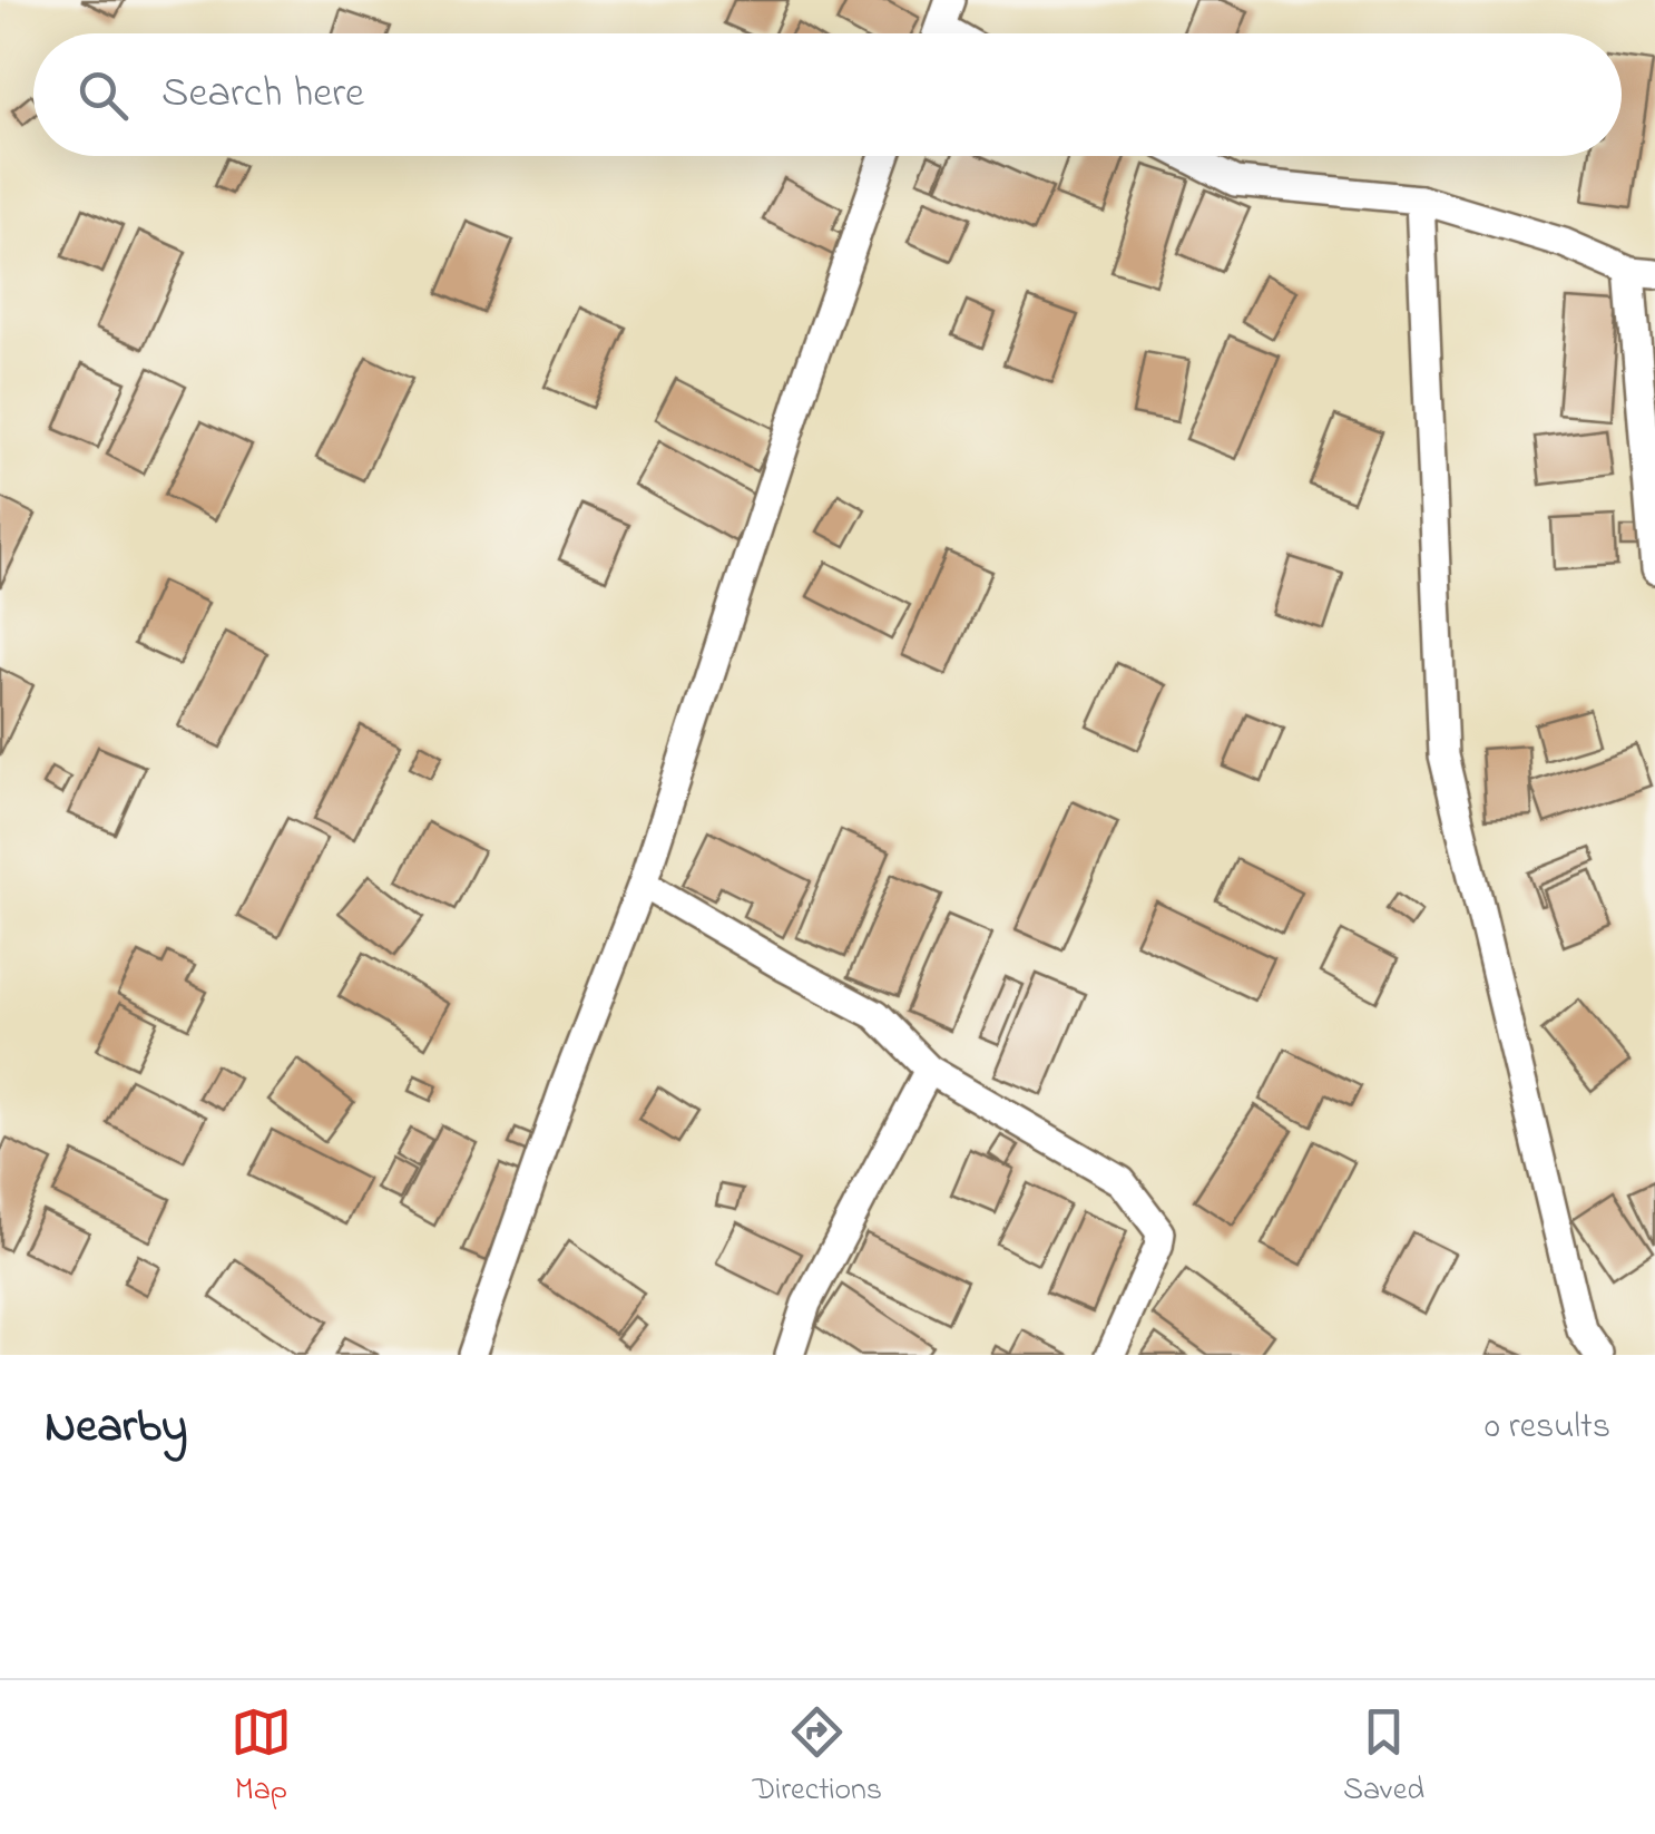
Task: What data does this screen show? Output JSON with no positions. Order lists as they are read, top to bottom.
{
  "page": {
    "search": "Search here",
    "heading": ["Nearby", "0 results"],
    "nav": ["Map", "Directions", "Saved"]
  }
}
